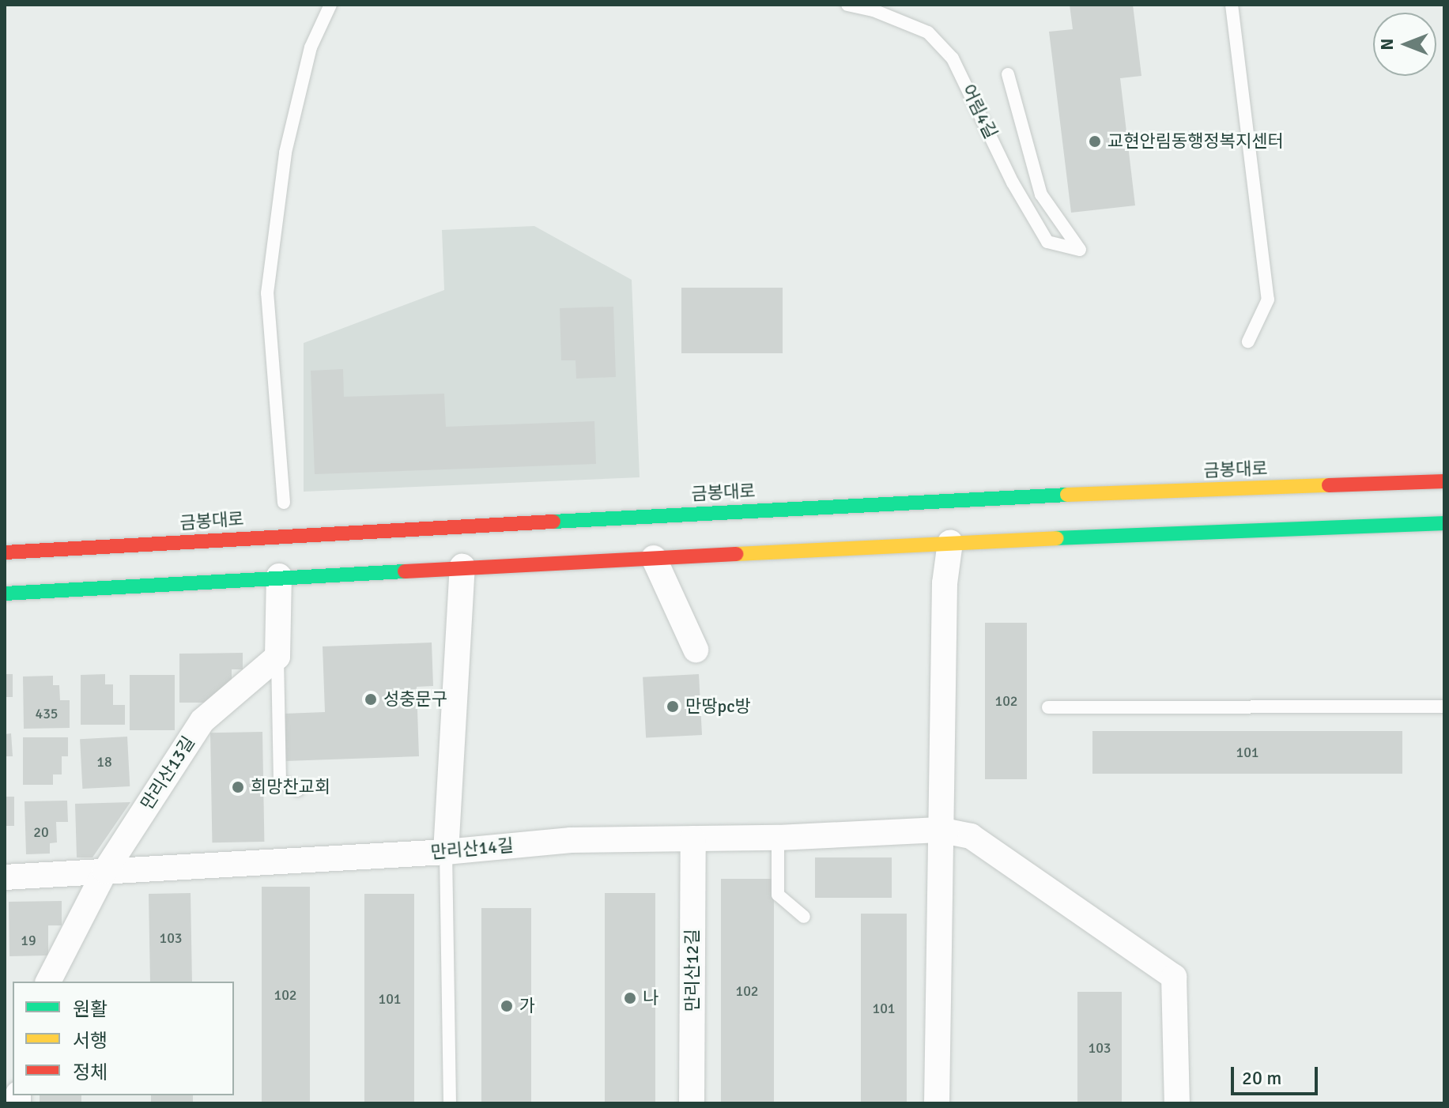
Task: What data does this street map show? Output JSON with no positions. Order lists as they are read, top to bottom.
{
  "streets": {
    "street": [
      "금봉대로",
      "만리산13길",
      "만리산14길",
      "만리산12길"
    ],
    "lane": ["어림4길"]
  },
  "crossings": [
    ["만리산13길", "만리산14길"],
    ["만리산14길", "만리산12길"]
  ],
  "places": [
    "교현안림동행정복지센터",
    "성충문구",
    "만땅pc방",
    "희망찬교회",
    "나",
    "가"
  ],
  "house_numbers": [
    "102",
    "435",
    "101",
    "18",
    "20",
    "103",
    "19",
    "102",
    "102",
    "101",
    "101",
    "103"
  ],
  "legend": ["원활", "서행", "정체"],
  "scale_bar": "20 m",
  "north": "left"
}
